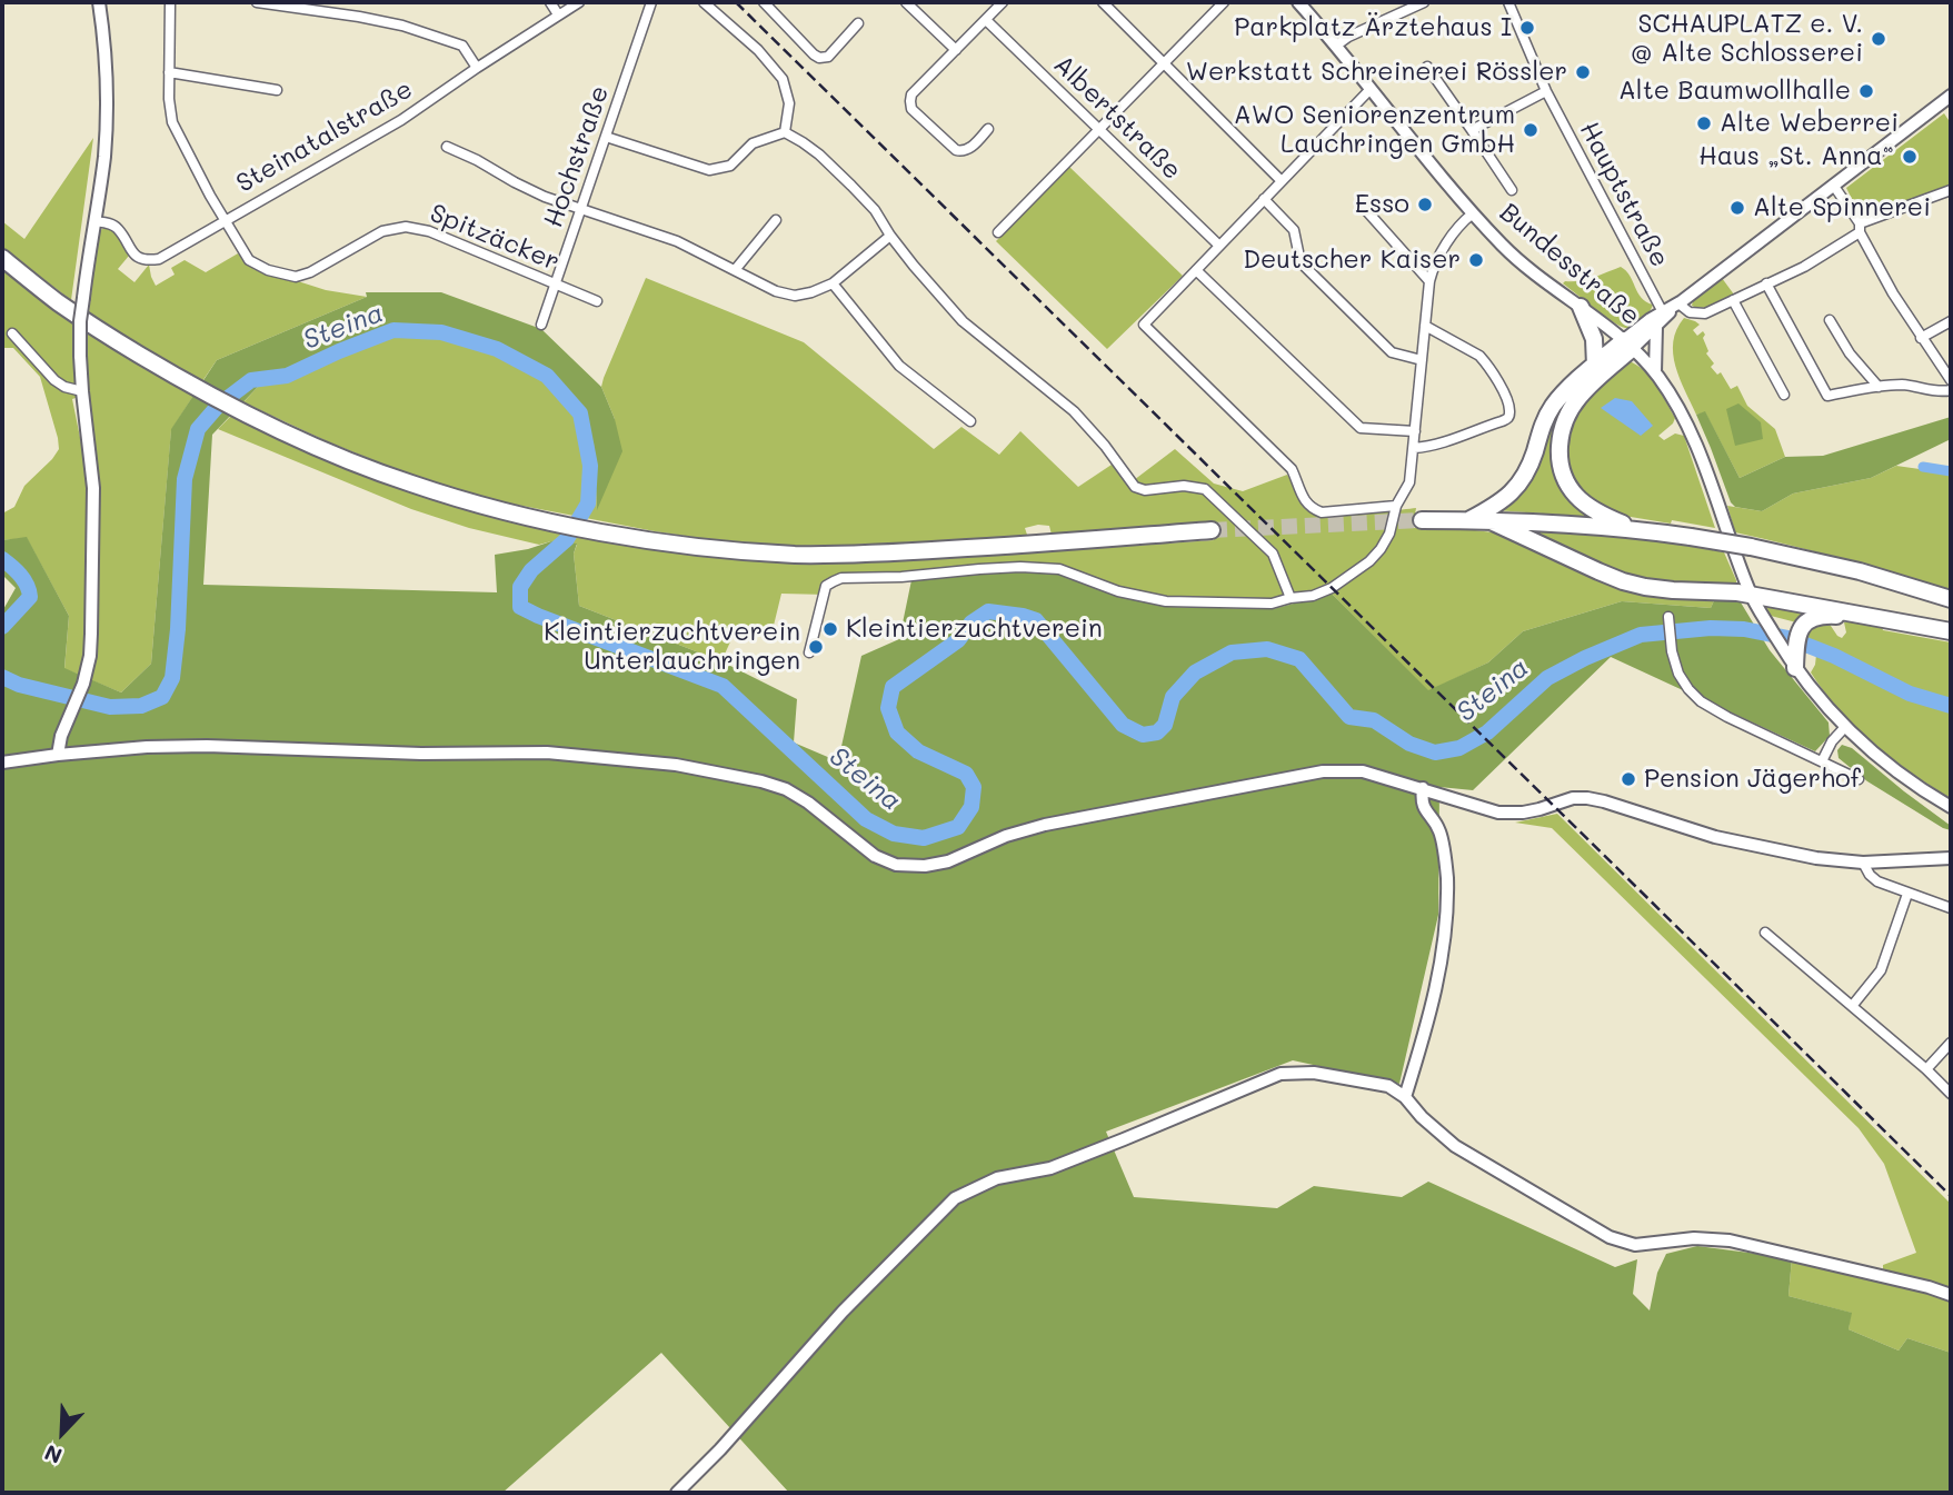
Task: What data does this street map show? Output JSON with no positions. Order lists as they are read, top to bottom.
{
  "streets": {
    "main road": ["Bundesstraße"],
    "street": [
      "Albertstraße",
      "Steinatalstraße",
      "Hochstraße",
      "Hauptstraße",
      "Spitzäcker"
    ]
  },
  "crossings": [
    ["Steinatalstraße", "Spitzäcker"],
    ["Hochstraße", "Spitzäcker"]
  ],
  "water": ["Steina"],
  "places": [
    "Parkplatz Ärztehaus I",
    "SCHAUPLATZ e. V. @ Alte Schlosserei",
    "Werkstatt Schreinerei Rössler",
    "Alte Baumwollhalle",
    "Alte Weberrei",
    "AWO Seniorenzentrum Lauchringen GmbH",
    "Haus „St. Anna“",
    "Esso",
    "Alte Spinnerei",
    "Deutscher Kaiser",
    "Kleintierzuchtverein",
    "Kleintierzuchtverein Unterlauchringen",
    "Pension Jägerhof"
  ],
  "north": "bottom left"
}
